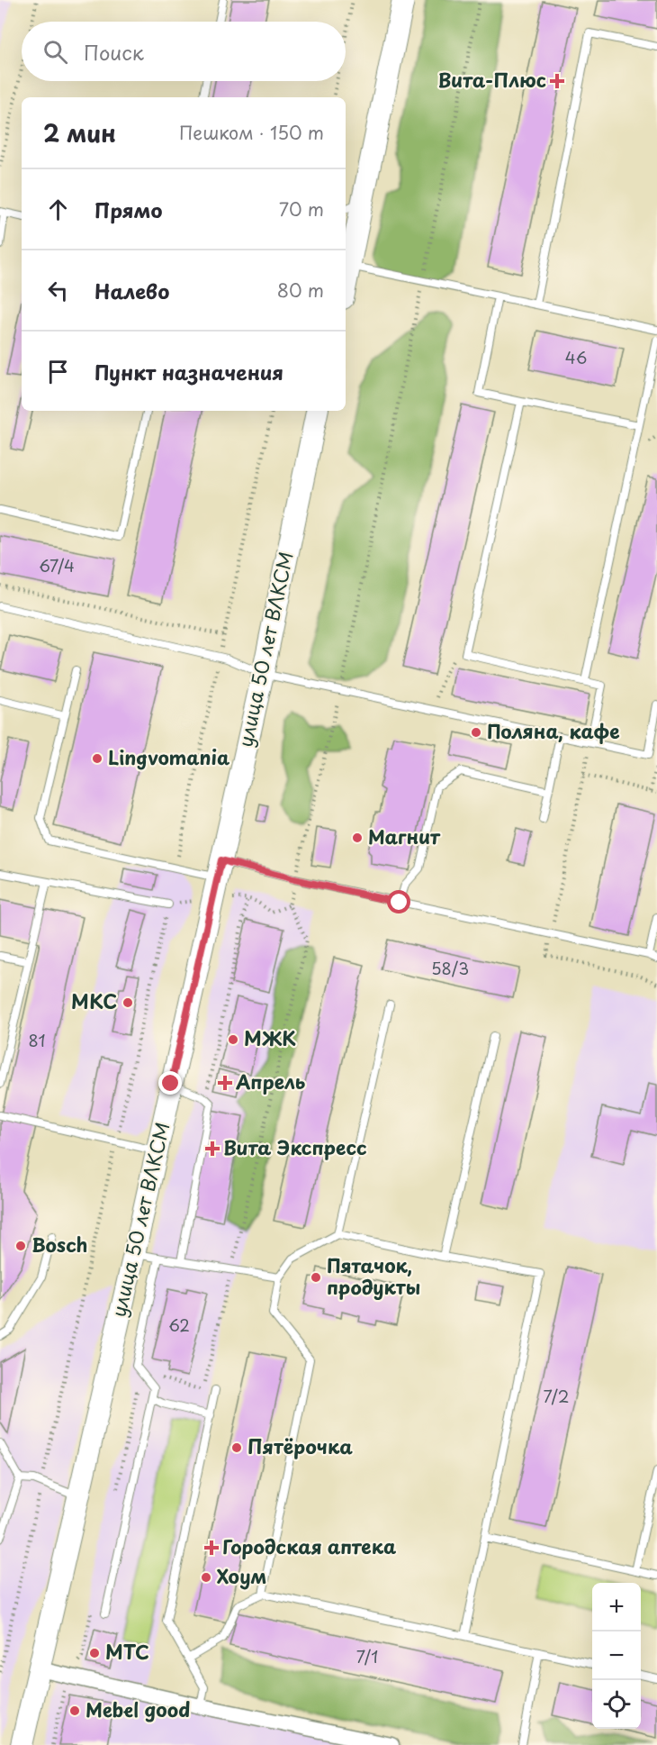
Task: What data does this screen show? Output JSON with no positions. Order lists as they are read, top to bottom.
{
  "streets": {
    "street": ["улица 50 лет ВЛКСМ"]
  },
  "places": {
    "health": [
      "Вита-Плюс",
      "Апрель",
      "Вита Экспресс",
      "Городская аптека"
    ],
    "other": [
      "Поляна, кафе",
      "Lingvomania",
      "Магнит",
      "МКС",
      "МЖК",
      "Bosch",
      "Пятачок, продукты",
      "Пятёрочка",
      "Хоум",
      "МТС",
      "Mebel good"
    ]
  },
  "house_numbers": [
    "46",
    "67/4",
    "58/3",
    "81",
    "62",
    "7/2",
    "7/1"
  ],
  "page": {
    "search": "Поиск",
    "heading": ["2 мин", "Пешком · 150 m"],
    "list": [
      ["Прямо", "70 m"],
      ["Налево", "80 m"],
      "Пункт назначения"
    ],
    "map_buttons": ["+", "−"]
  }
}
